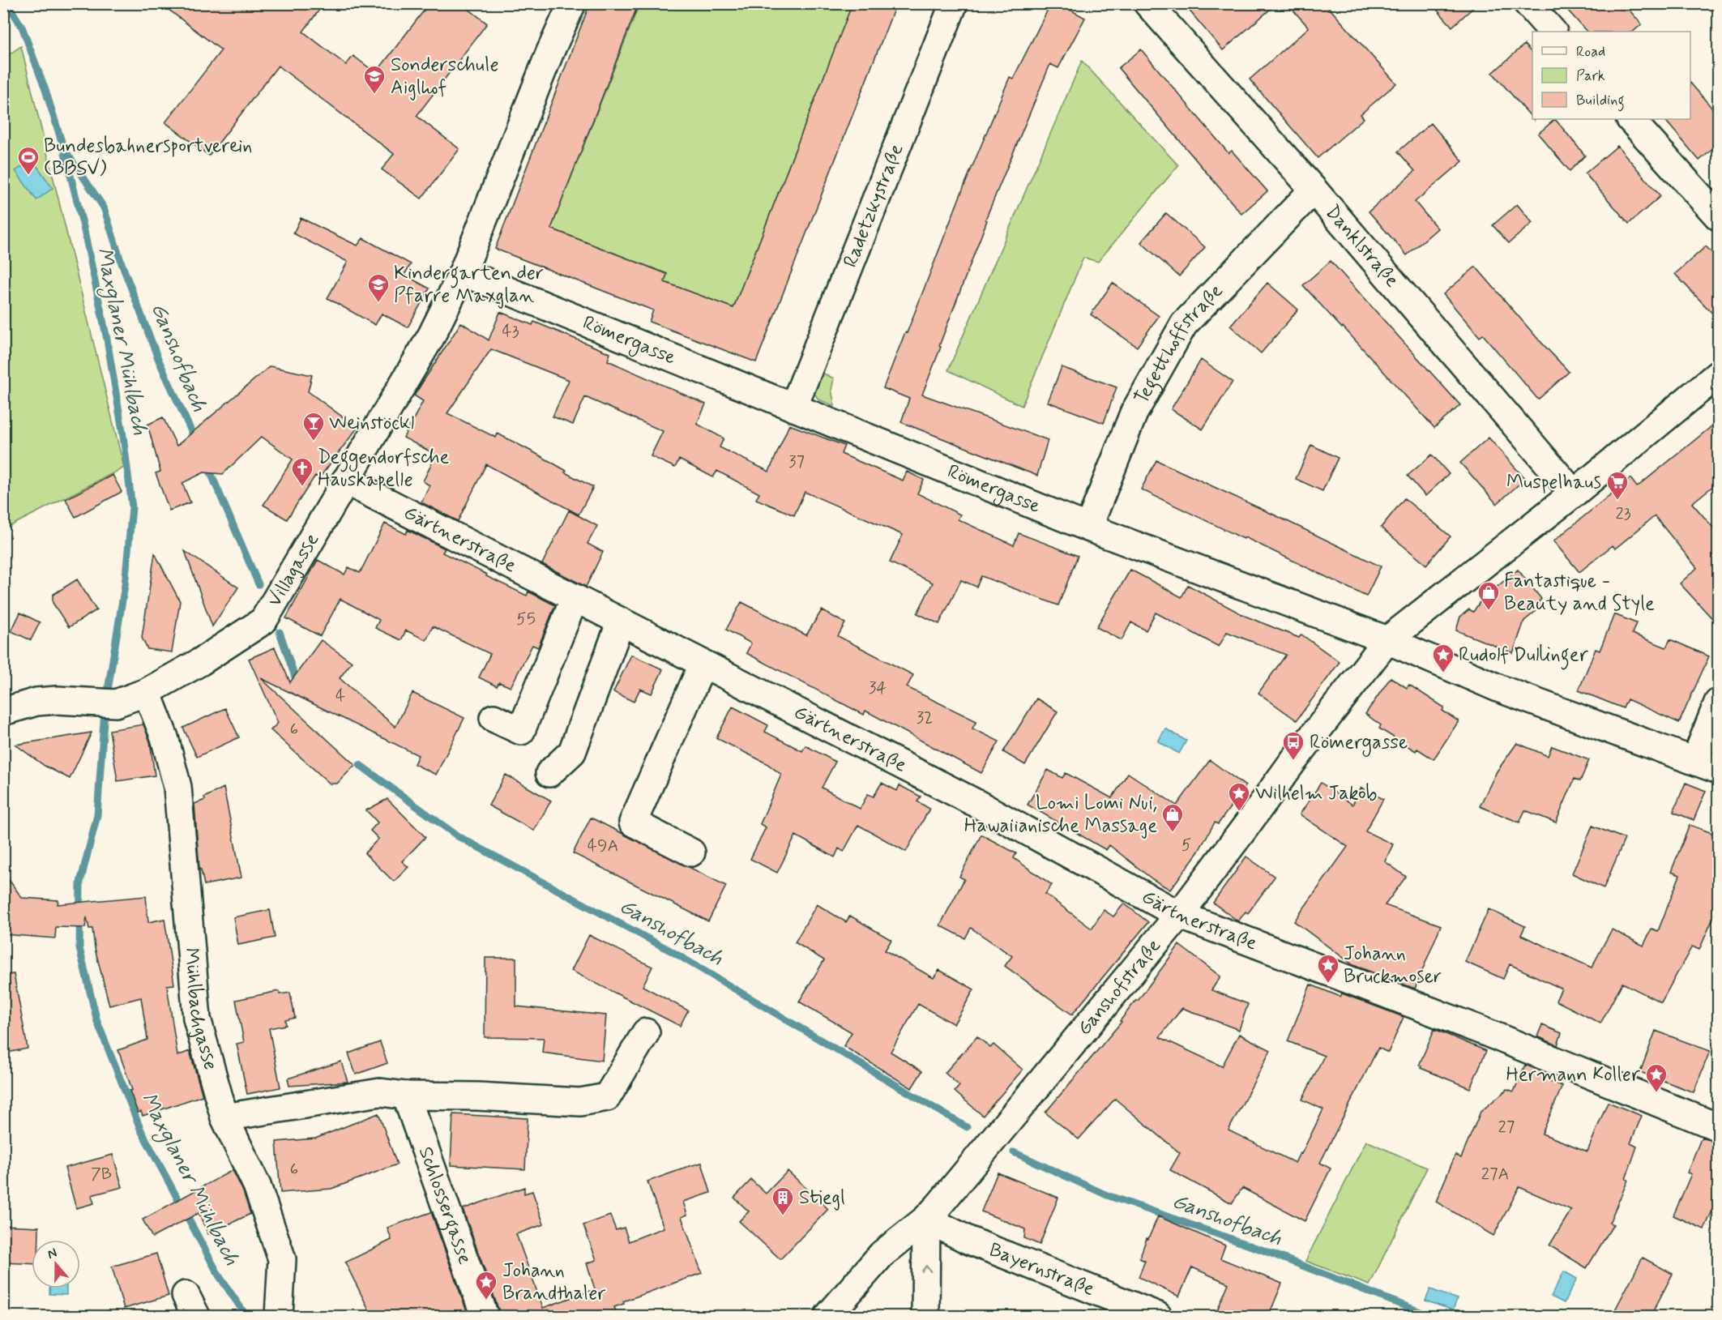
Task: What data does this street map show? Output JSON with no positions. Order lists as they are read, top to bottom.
{
  "streets": {
    "street": [
      "Radetzkystraße",
      "Danklstraße",
      "Römergasse",
      "Tegetthoffstraße",
      "Gärtnerstraße",
      "Villagasse",
      "Ganshofstraße",
      "Mühlbachgasse",
      "Schlossergasse",
      "Bayernstraße"
    ]
  },
  "crossings": [
    ["Radetzkystraße", "Römergasse"],
    ["Danklstraße", "Tegetthoffstraße"],
    ["Danklstraße", "Ganshofstraße"],
    ["Römergasse", "Tegetthoffstraße"],
    ["Römergasse", "Villagasse"],
    ["Römergasse", "Ganshofstraße"],
    ["Gärtnerstraße", "Villagasse"],
    ["Gärtnerstraße", "Ganshofstraße"],
    ["Villagasse", "Mühlbachgasse"],
    ["Ganshofstraße", "Bayernstraße"]
  ],
  "water": ["Maxglaner Mühlbach", "Ganshofbach"],
  "places": {
    "school or university": ["Sonderschule Aiglhof", "Kindergarten der Pfarre Maxglan"],
    "sports": ["Bundesbahnersportverein (BBSV)"],
    "bar": ["Weinstöckl"],
    "church": ["Deggendorfsche Hauskapelle"],
    "supermarket": ["Muspelhaus"],
    "shop": ["Fantastique - Beauty and Style", "Lomi Lomi Nui, Hawaiianische Massage"],
    "place": [
      "Rudolf Dullinger",
      "Wilhelm Jakob",
      "Johann Bruckmoser",
      "Hermann Koller",
      "Johann Brandthaler"
    ],
    "bus stop": ["Römergasse"],
    "building": ["Stiegl"]
  },
  "house_numbers": [
    "43",
    "37",
    "23",
    "55",
    "34",
    "4",
    "32",
    "6",
    "5",
    "49A",
    "27",
    "6",
    "7B",
    "27A"
  ],
  "legend": ["Road", "Park", "Building"],
  "north": "top"
}
